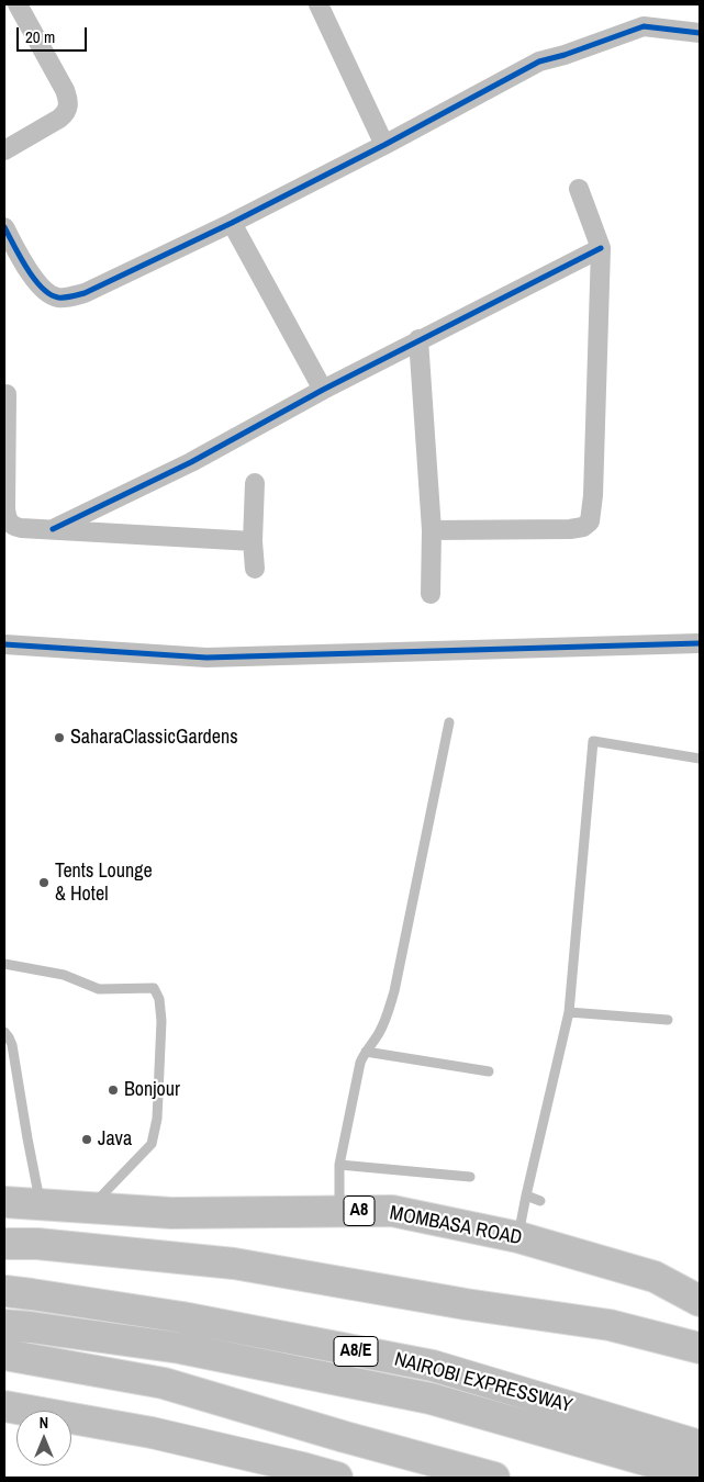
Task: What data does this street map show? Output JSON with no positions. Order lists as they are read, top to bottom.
{
  "streets": {
    "highway": [
      "A8",
      "MOMBASA ROAD",
      "A8/E",
      "NAIROBI EXPRESSWAY"
    ]
  },
  "places": [
    "SaharaClassicGardens",
    "Tents Lounge & Hotel",
    "Bonjour",
    "Java"
  ],
  "scale_bar": "20 m",
  "north": "top"
}
